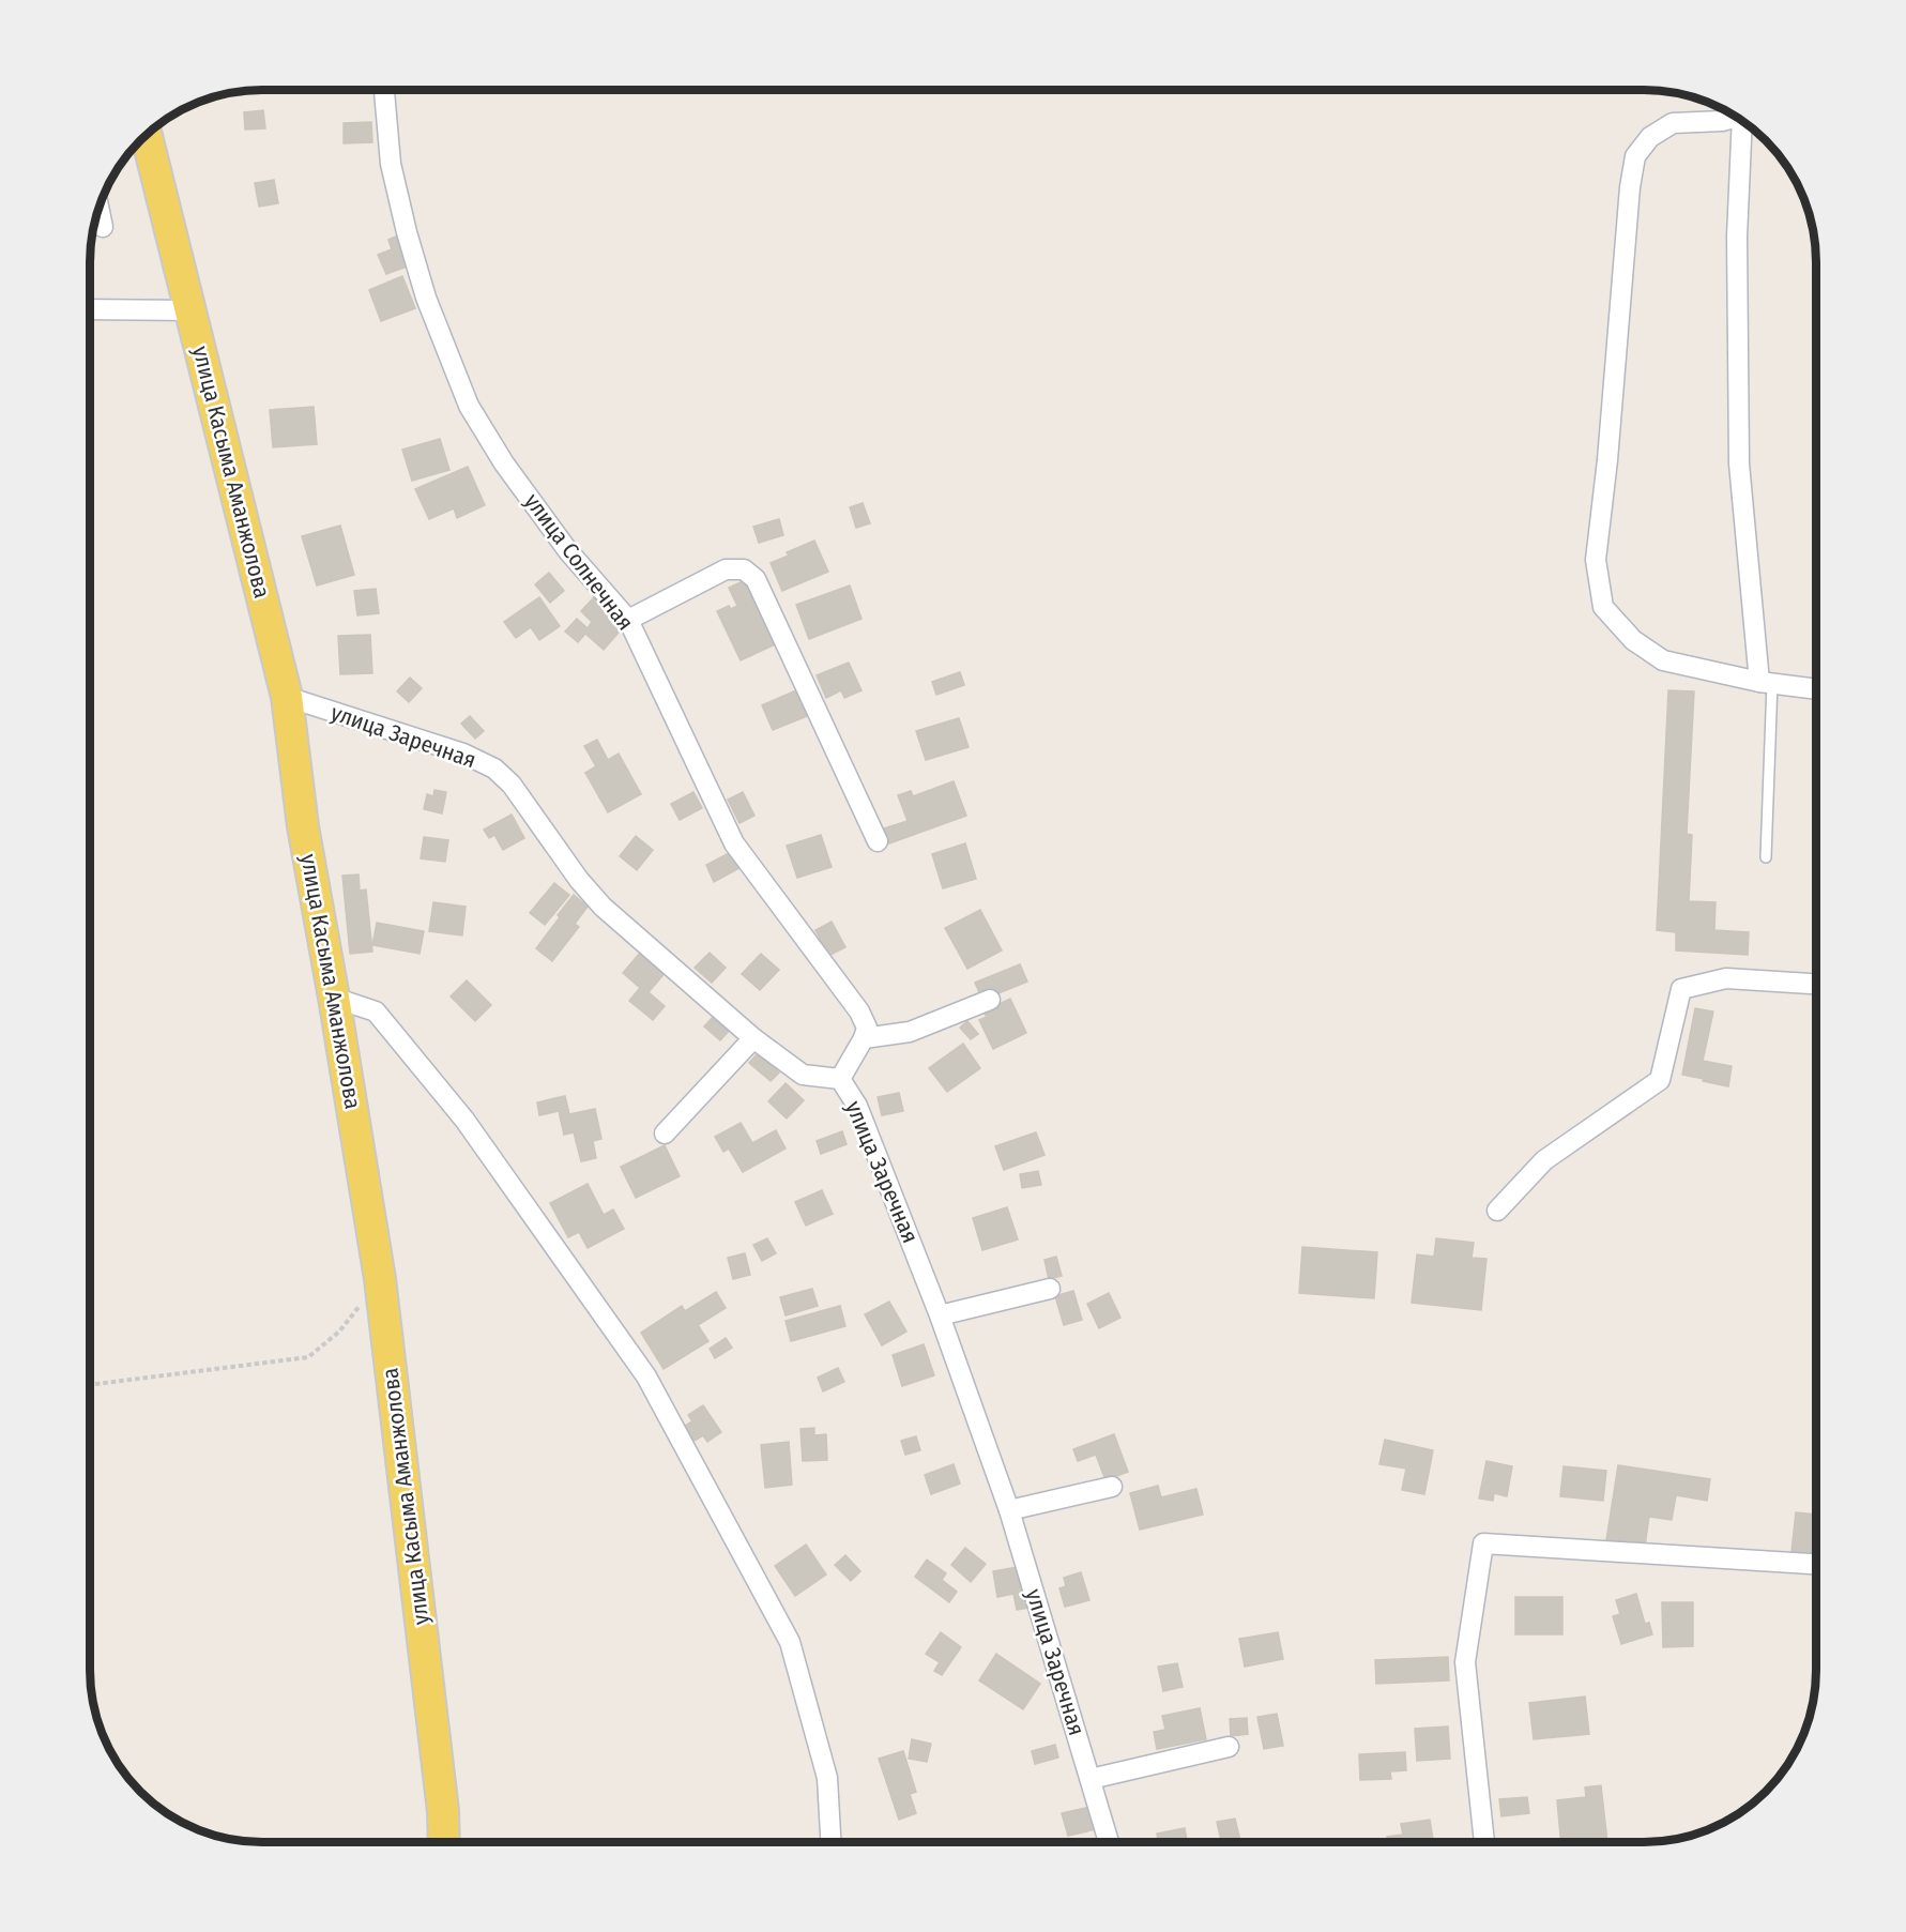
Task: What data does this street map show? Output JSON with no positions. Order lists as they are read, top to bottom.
{
  "streets": {
    "main road": ["улица Касыма Аманжолова"],
    "street": ["улица Солнечная", "улица Заречная"]
  },
  "crossings": [
    ["улица Касыма Аманжолова", "улица Заречная"]
  ]
}
